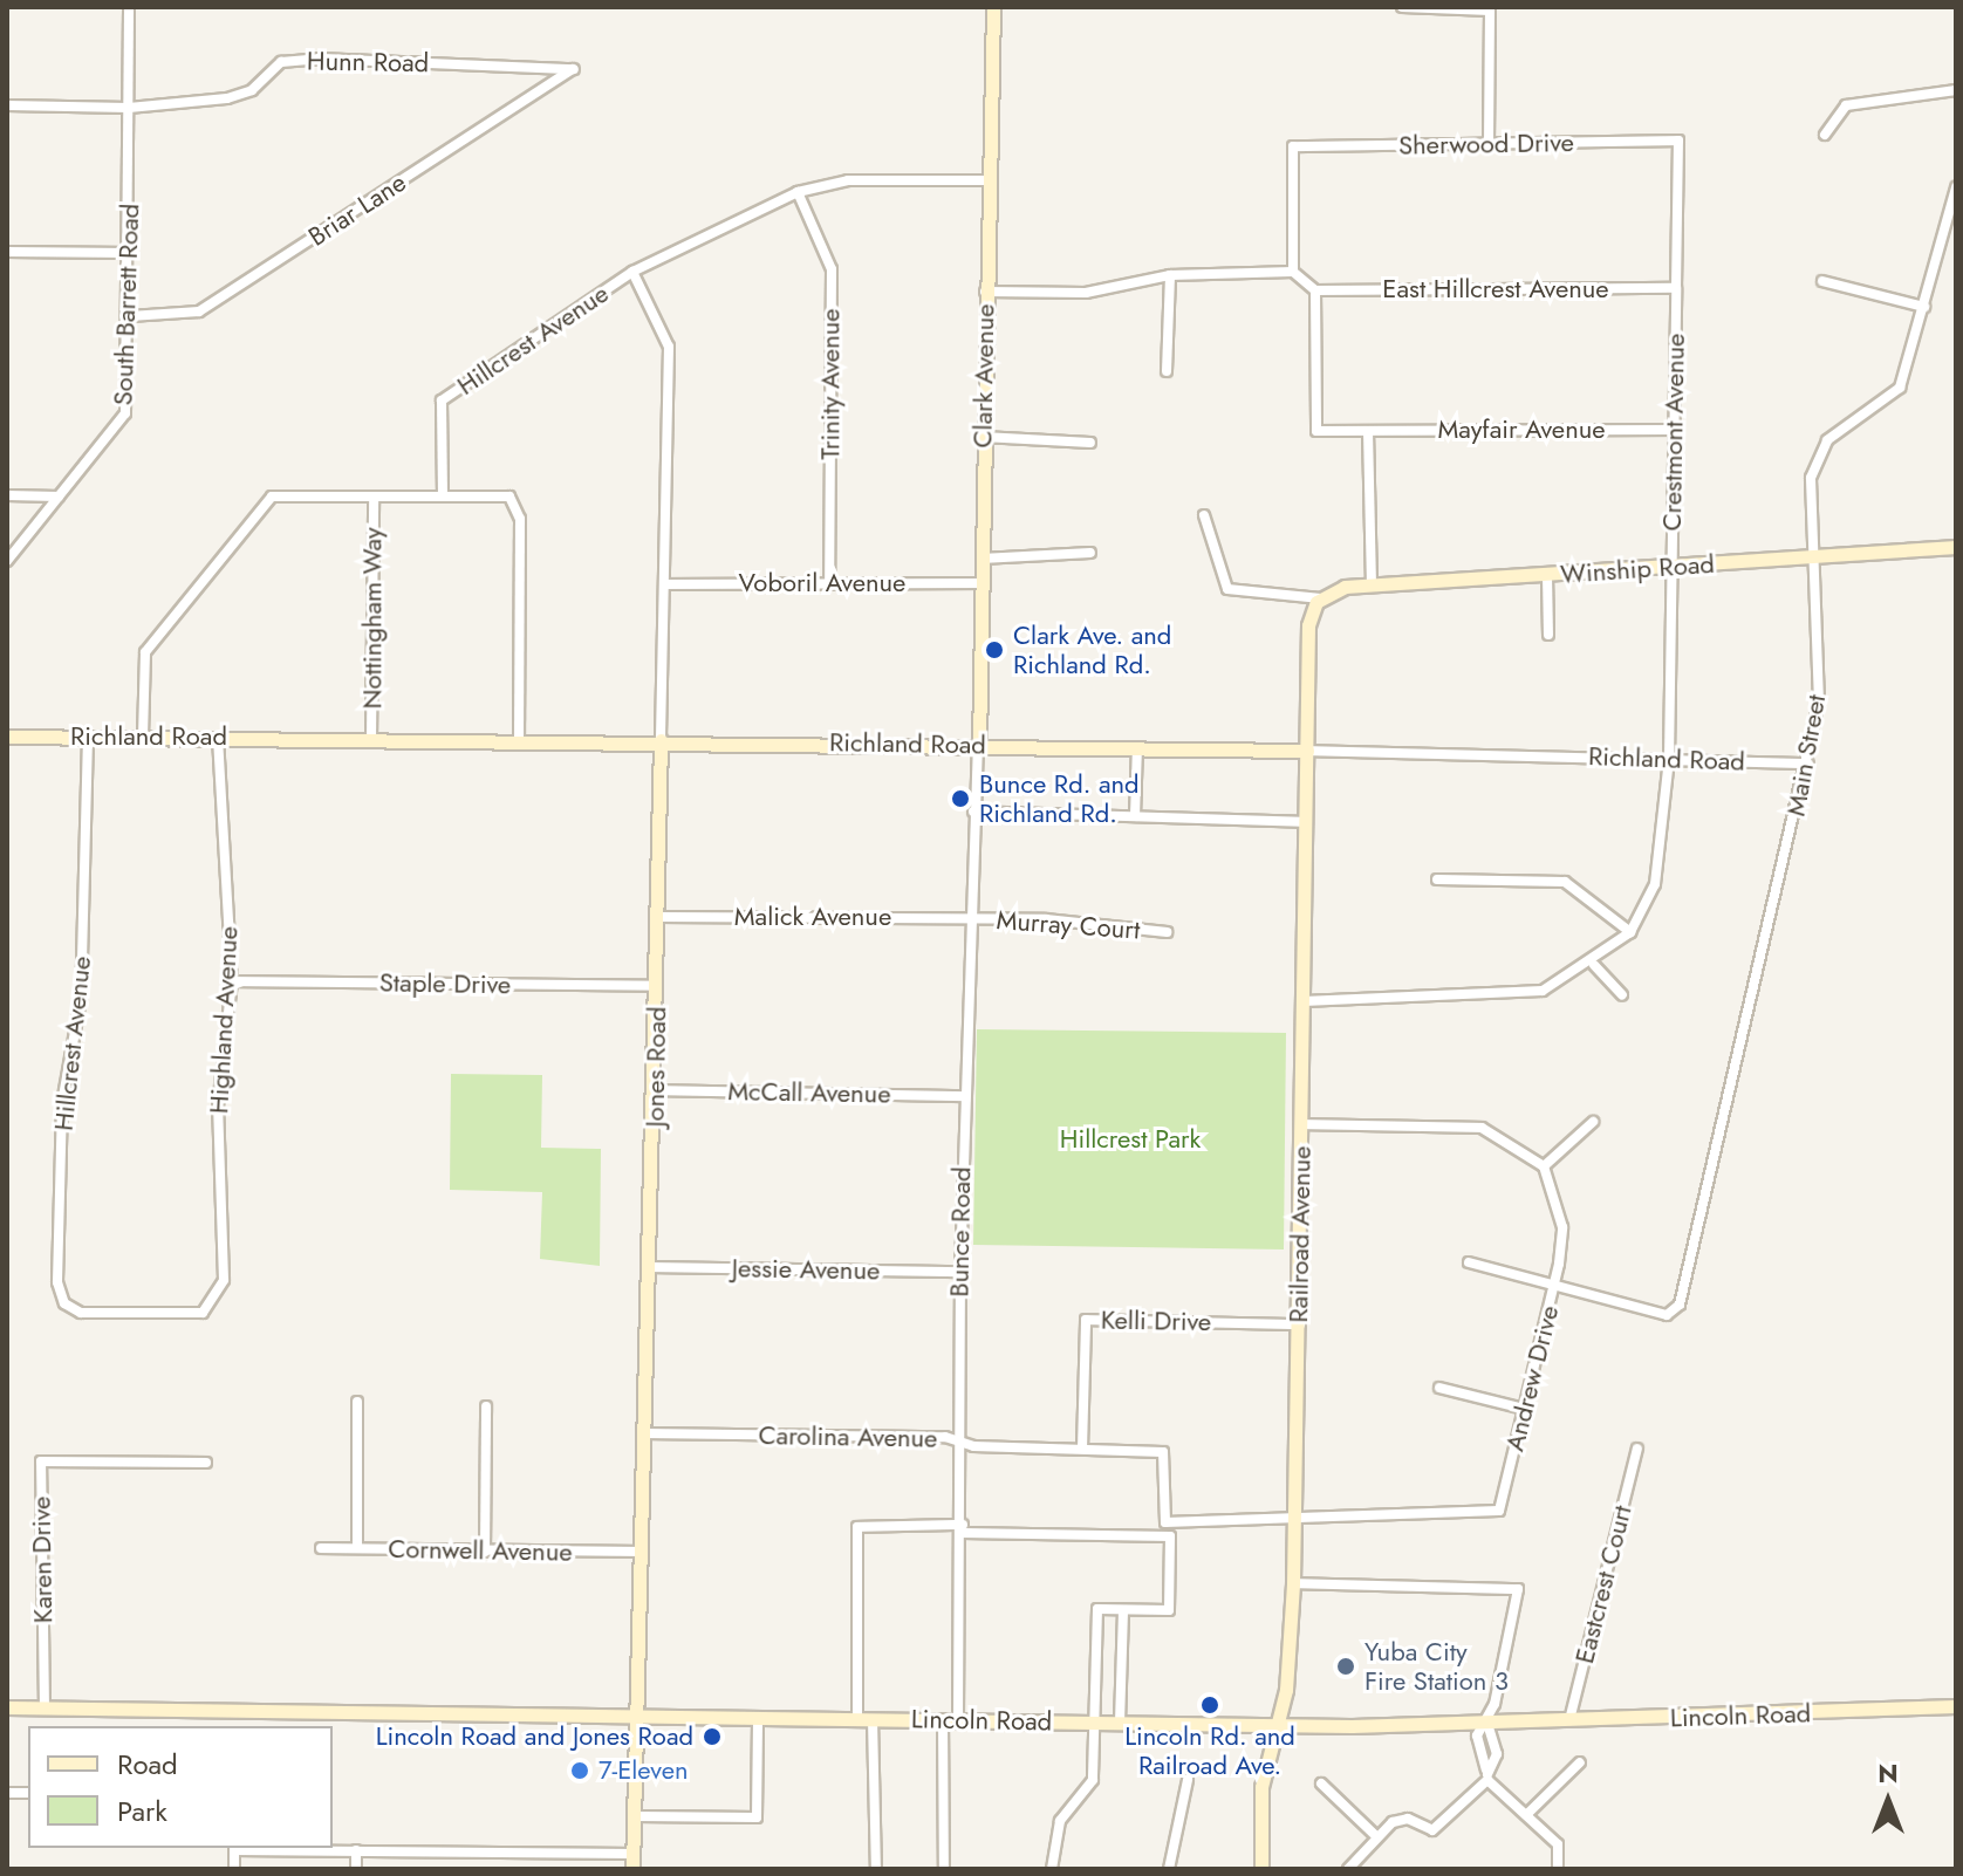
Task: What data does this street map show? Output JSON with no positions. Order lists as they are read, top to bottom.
{
  "streets": {
    "street": [
      "Hunn Road",
      "Sherwood Drive",
      "Briar Lane",
      "East Hillcrest Avenue",
      "South Barrett Road",
      "Hillcrest Avenue",
      "Clark Avenue",
      "Trinity Avenue",
      "Mayfair Avenue",
      "Crestmont Avenue",
      "Winship Road",
      "Voboril Avenue",
      "Nottingham Way",
      "Richland Road",
      "Main Street",
      "Malick Avenue",
      "Murray Court",
      "Staple Drive",
      "Highland Avenue",
      "Jones Road",
      "McCall Avenue",
      "Bunce Road",
      "Railroad Avenue",
      "Jessie Avenue",
      "Kelli Drive",
      "Andrew Drive",
      "Carolina Avenue",
      "Cornwell Avenue",
      "Karen Drive",
      "Eastcrest Court",
      "Lincoln Road"
    ]
  },
  "crossings": [
    ["Hunn Road", "Briar Lane"],
    ["Hunn Road", "South Barrett Road"],
    ["Sherwood Drive", "Crestmont Avenue"],
    ["Briar Lane", "South Barrett Road"],
    ["East Hillcrest Avenue", "Mayfair Avenue"],
    ["East Hillcrest Avenue", "Crestmont Avenue"],
    ["Hillcrest Avenue", "Clark Avenue"],
    ["Hillcrest Avenue", "Trinity Avenue"],
    ["Hillcrest Avenue", "Richland Road"],
    ["Hillcrest Avenue", "Highland Avenue"],
    ["Hillcrest Avenue", "Jones Road"],
    ["Clark Avenue", "Voboril Avenue"],
    ["Clark Avenue", "Richland Road"],
    ["Clark Avenue", "Bunce Road"],
    ["Trinity Avenue", "Voboril Avenue"],
    ["Mayfair Avenue", "Crestmont Avenue"],
    ["Crestmont Avenue", "Winship Road"],
    ["Crestmont Avenue", "Richland Road"],
    ["Crestmont Avenue", "Railroad Avenue"],
    ["Winship Road", "Main Street"],
    ["Winship Road", "Railroad Avenue"],
    ["Voboril Avenue", "Jones Road"],
    ["Nottingham Way", "Richland Road"],
    ["Richland Road", "Main Street"],
    ["Richland Road", "Highland Avenue"],
    ["Richland Road", "Jones Road"],
    ["Richland Road", "Bunce Road"],
    ["Richland Road", "Railroad Avenue"],
    ["Main Street", "Andrew Drive"],
    ["Malick Avenue", "Murray Court"],
    ["Malick Avenue", "Jones Road"],
    ["Malick Avenue", "Bunce Road"],
    ["Murray Court", "Bunce Road"],
    ["Staple Drive", "Highland Avenue"],
    ["Staple Drive", "Jones Road"],
    ["Jones Road", "McCall Avenue"],
    ["Jones Road", "Jessie Avenue"],
    ["Jones Road", "Carolina Avenue"],
    ["Jones Road", "Cornwell Avenue"],
    ["Jones Road", "Lincoln Road"],
    ["McCall Avenue", "Bunce Road"],
    ["Bunce Road", "Jessie Avenue"],
    ["Bunce Road", "Carolina Avenue"],
    ["Bunce Road", "Lincoln Road"],
    ["Railroad Avenue", "Kelli Drive"],
    ["Railroad Avenue", "Andrew Drive"],
    ["Railroad Avenue", "Lincoln Road"],
    ["Kelli Drive", "Carolina Avenue"],
    ["Andrew Drive", "Carolina Avenue"],
    ["Karen Drive", "Lincoln Road"],
    ["Eastcrest Court", "Lincoln Road"]
  ],
  "parks": ["Hillcrest Park"],
  "places": [
    "Clark Ave. and Richland Rd.",
    "Bunce Rd. and Richland Rd.",
    "Yuba City Fire Station 3",
    "Lincoln Rd. and Railroad Ave.",
    "Lincoln Road and Jones Road",
    "7-Eleven"
  ],
  "legend": ["Road", "Park"],
  "north": "top"
}
